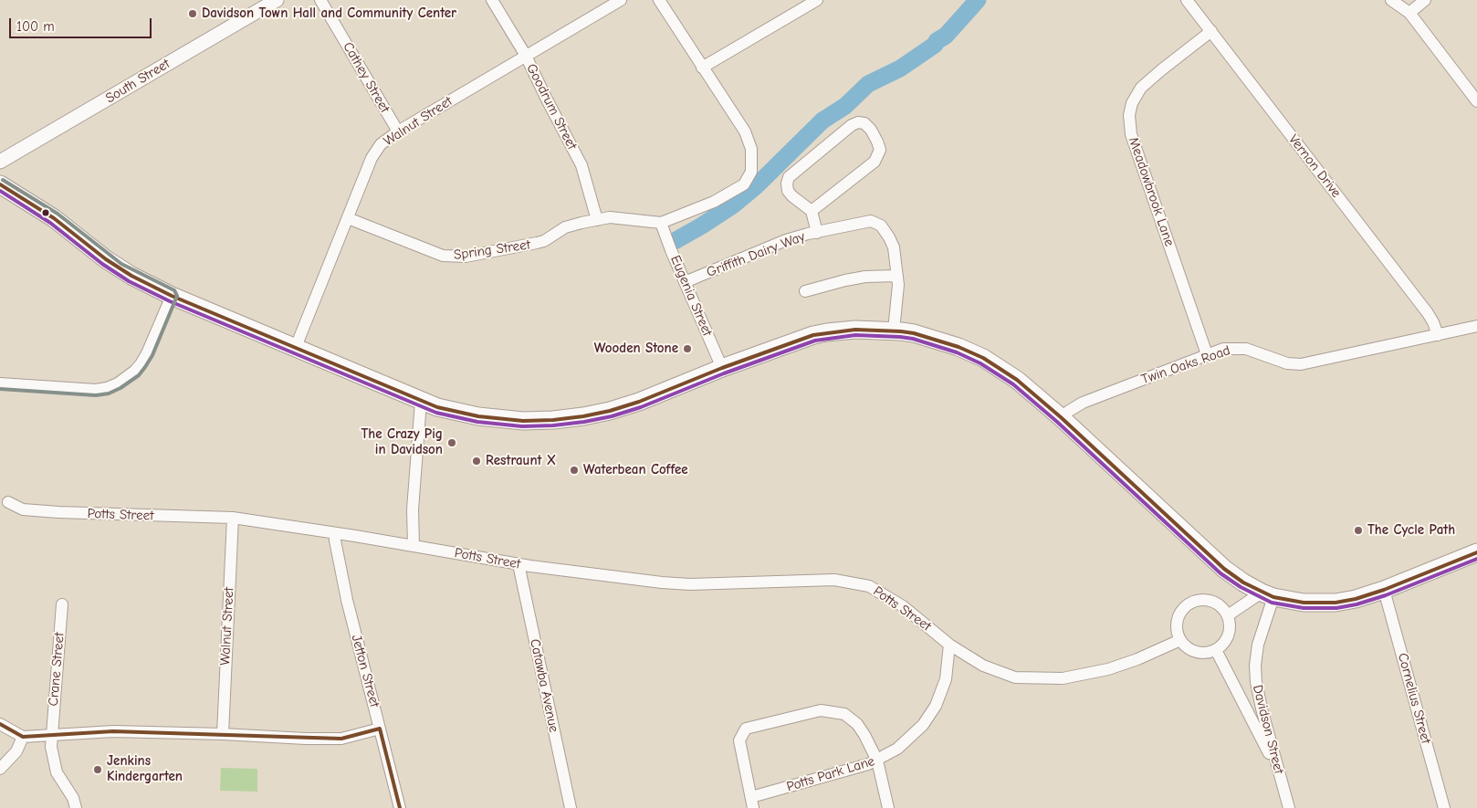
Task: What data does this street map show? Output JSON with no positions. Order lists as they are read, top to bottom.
{
  "streets": {
    "street": [
      "Cathey Street",
      "South Street",
      "Goodrum Street",
      "Walnut Street",
      "Vernon Drive",
      "Meadowbrook Lane",
      "Spring Street",
      "Griffith Dairy Way",
      "Eugenia Street",
      "Twin Oaks Road",
      "Potts Street",
      "Crane Street",
      "Jetton Street",
      "Catawba Avenue",
      "Cornelius Street",
      "Davidson Street",
      "Potts Park Lane"
    ]
  },
  "crossings": [
    ["Cathey Street", "Walnut Street"],
    ["Goodrum Street", "Walnut Street"],
    ["Goodrum Street", "Spring Street"],
    ["Walnut Street", "Spring Street"],
    ["Walnut Street", "Potts Street"],
    ["Vernon Drive", "Meadowbrook Lane"],
    ["Vernon Drive", "Twin Oaks Road"],
    ["Meadowbrook Lane", "Twin Oaks Road"],
    ["Spring Street", "Eugenia Street"],
    ["Griffith Dairy Way", "Eugenia Street"],
    ["Potts Street", "Jetton Street"],
    ["Potts Street", "Catawba Avenue"],
    ["Potts Street", "Potts Park Lane"]
  ],
  "places": [
    "Davidson Town Hall and Community Center",
    "Wooden Stone",
    "The Crazy Pig in Davidson",
    "Restraunt X",
    "Waterbean Coffee",
    "The Cycle Path",
    "Jenkins Kindergarten"
  ],
  "scale_bar": "100 m"
}
